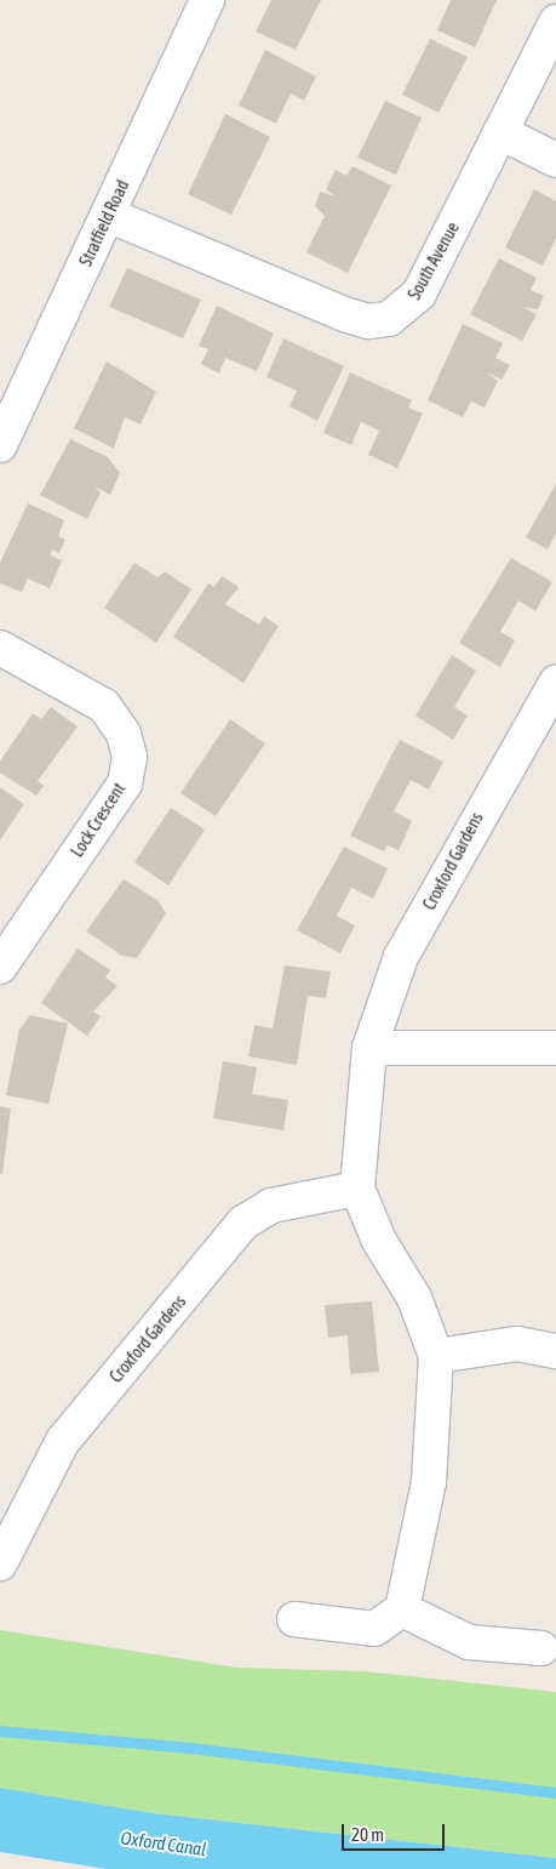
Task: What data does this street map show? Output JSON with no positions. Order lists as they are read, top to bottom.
{
  "streets": {
    "street": [
      "Stratfield Road",
      "South Avenue",
      "Lock Crescent",
      "Croxford Gardens"
    ]
  },
  "crossings": [
    ["Stratfield Road", "South Avenue"]
  ],
  "water": ["Oxford Canal"],
  "scale_bar": "20 m"
}
